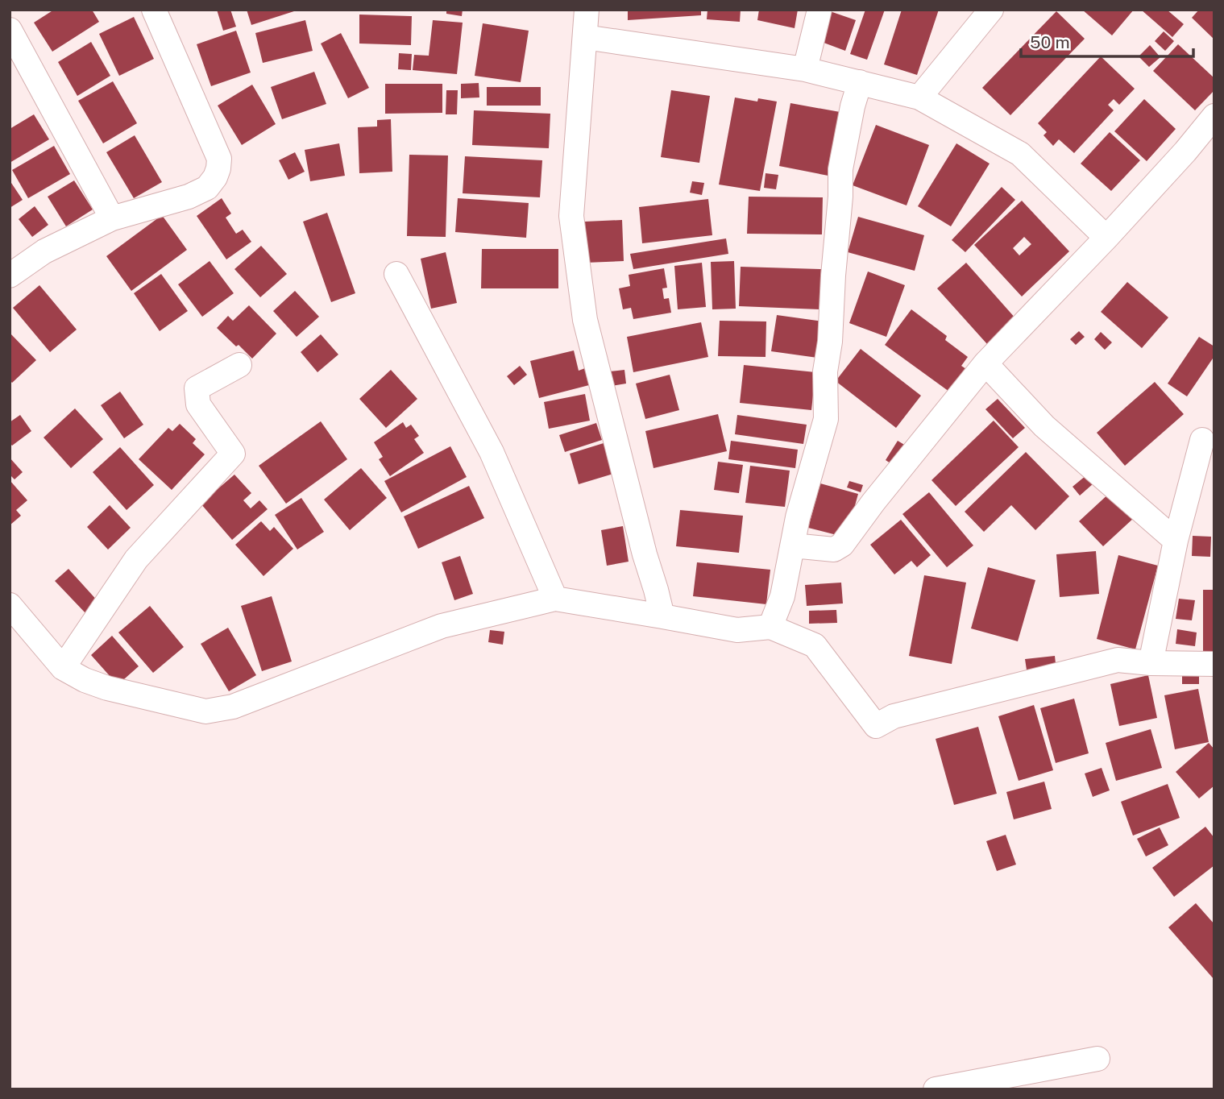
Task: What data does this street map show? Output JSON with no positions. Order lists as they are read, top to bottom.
{
  "scale_bar": "50 m"
}
